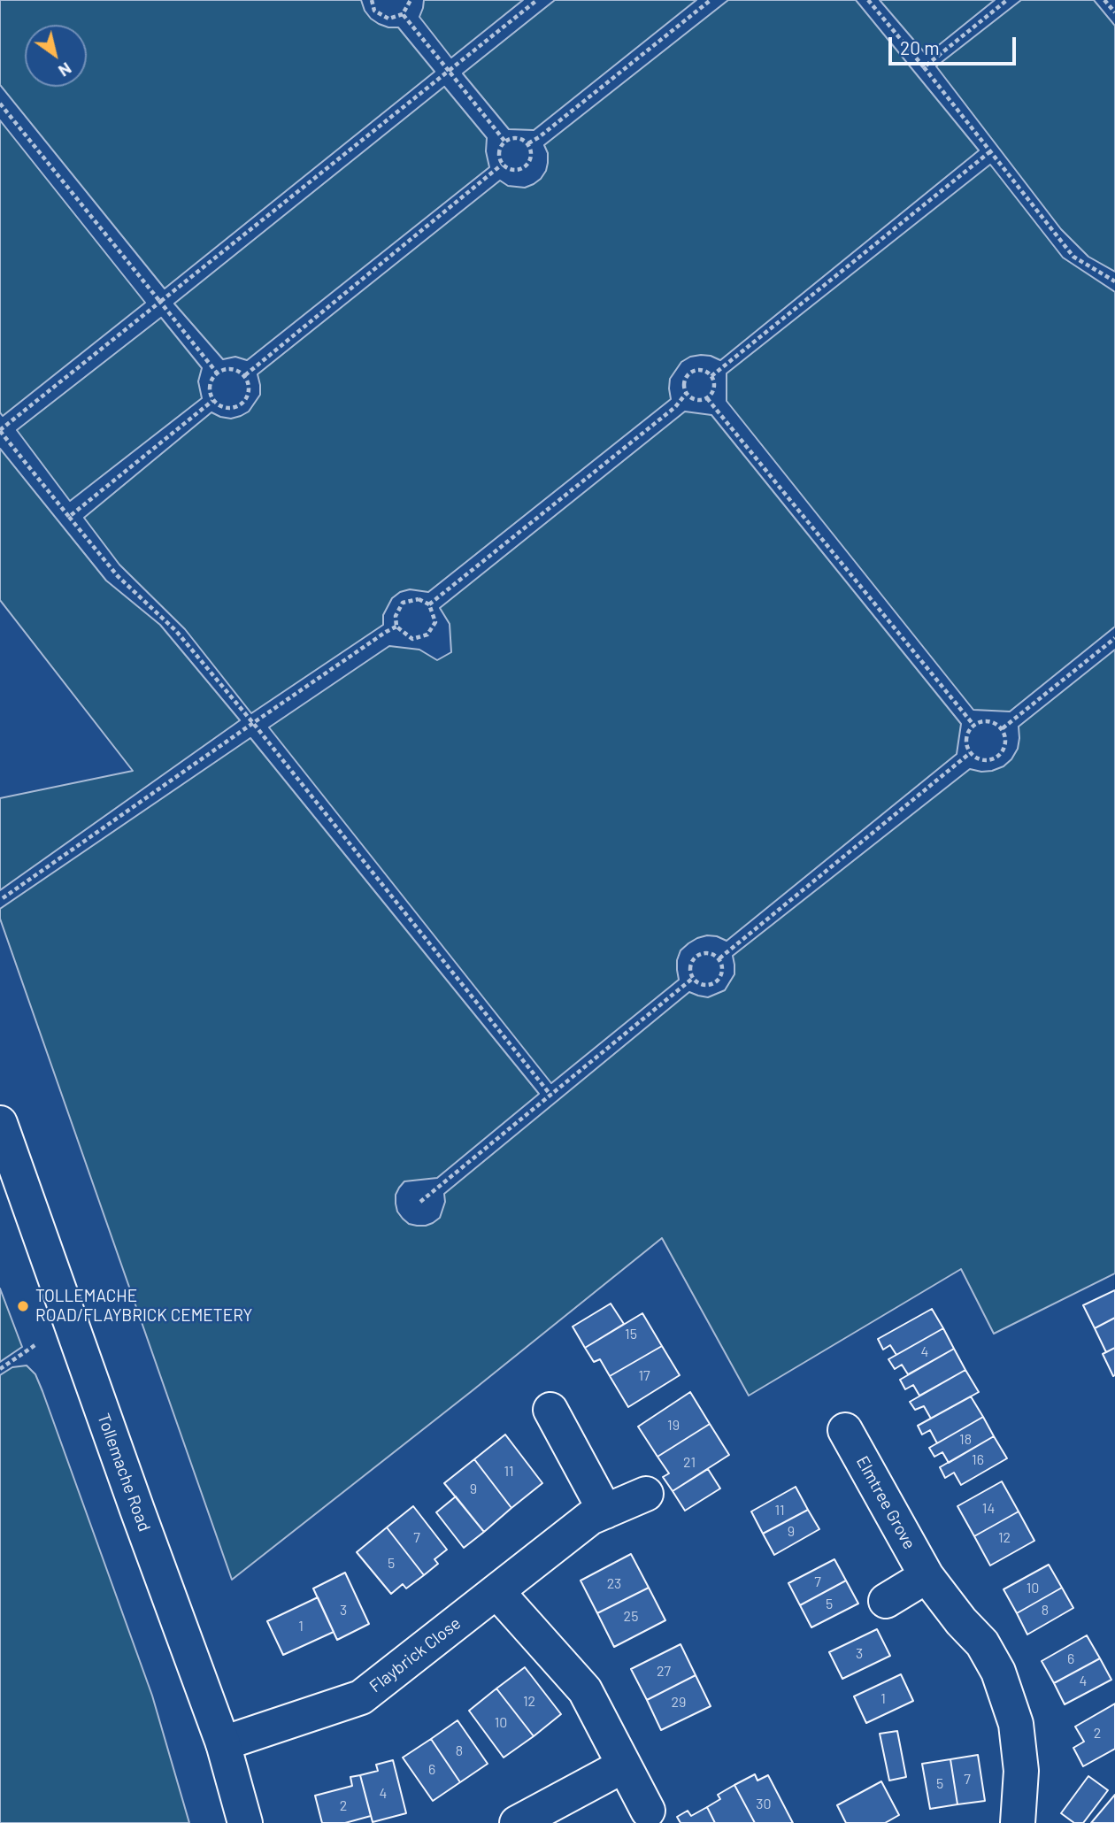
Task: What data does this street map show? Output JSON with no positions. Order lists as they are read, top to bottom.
{
  "streets": {
    "street": ["Tollemache Road", "Elmtree Grove", "Flaybrick Close"]
  },
  "crossings": [
    ["Tollemache Road", "Flaybrick Close"]
  ],
  "places": ["TOLLEMACHE ROAD/FLAYBRICK CEMETERY"],
  "house_numbers": [
    "15",
    "4",
    "17",
    "19",
    "18",
    "16",
    "21",
    "11",
    "9",
    "14",
    "11",
    "9",
    "7",
    "12",
    "5",
    "7",
    "23",
    "10",
    "5",
    "3",
    "8",
    "25",
    "1",
    "3",
    "6",
    "27",
    "4",
    "1",
    "12",
    "29",
    "10",
    "2",
    "8",
    "6",
    "7",
    "5",
    "4",
    "30",
    "2"
  ],
  "scale_bar": "20 m",
  "north": "bottom right"
}
